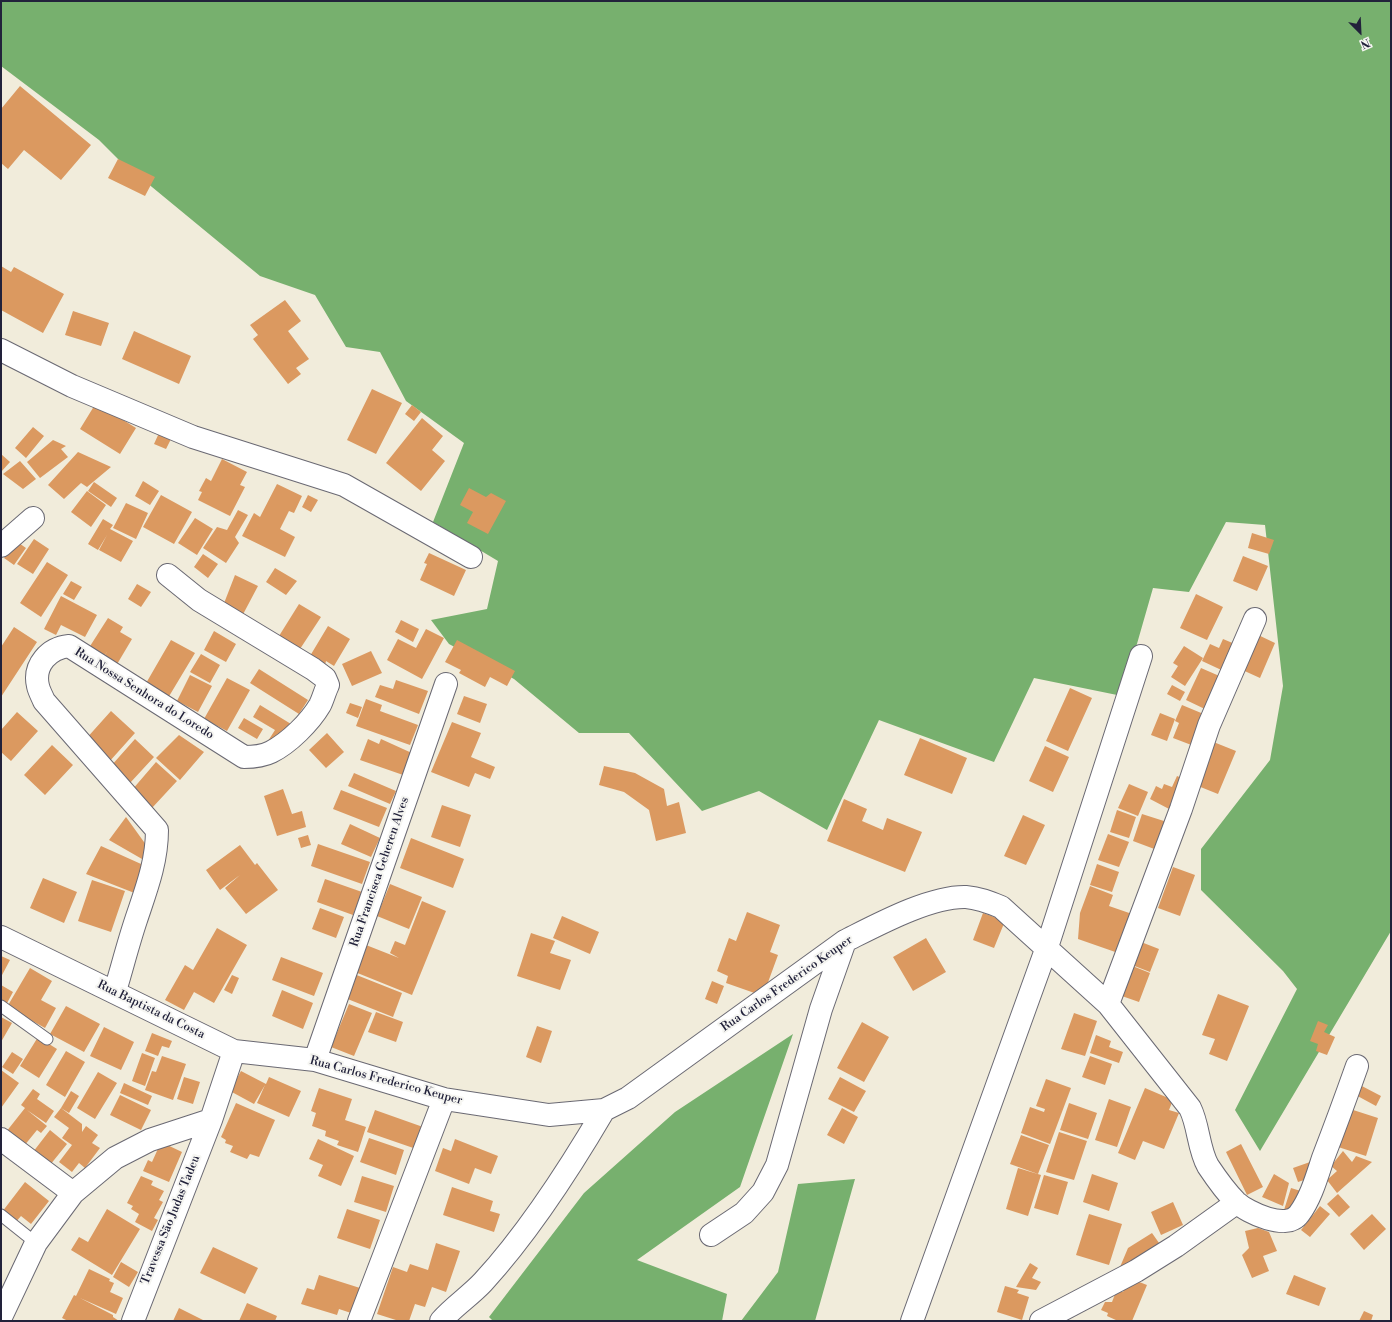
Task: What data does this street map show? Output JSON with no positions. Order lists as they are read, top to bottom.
{
  "streets": {
    "street": [
      "Rua Nossa Senhora do Loredo",
      "Rua Francisca Geheren Alves",
      "Rua Carlos Frederico Keuper",
      "Rua Baptista da Costa",
      "Travessa São Judas Tadeu"
    ]
  },
  "crossings": [
    ["Rua Nossa Senhora do Loredo", "Rua Baptista da Costa"],
    ["Rua Francisca Geheren Alves", "Rua Carlos Frederico Keuper"],
    ["Rua Carlos Frederico Keuper", "Rua Baptista da Costa"]
  ],
  "north": "bottom right"
}
